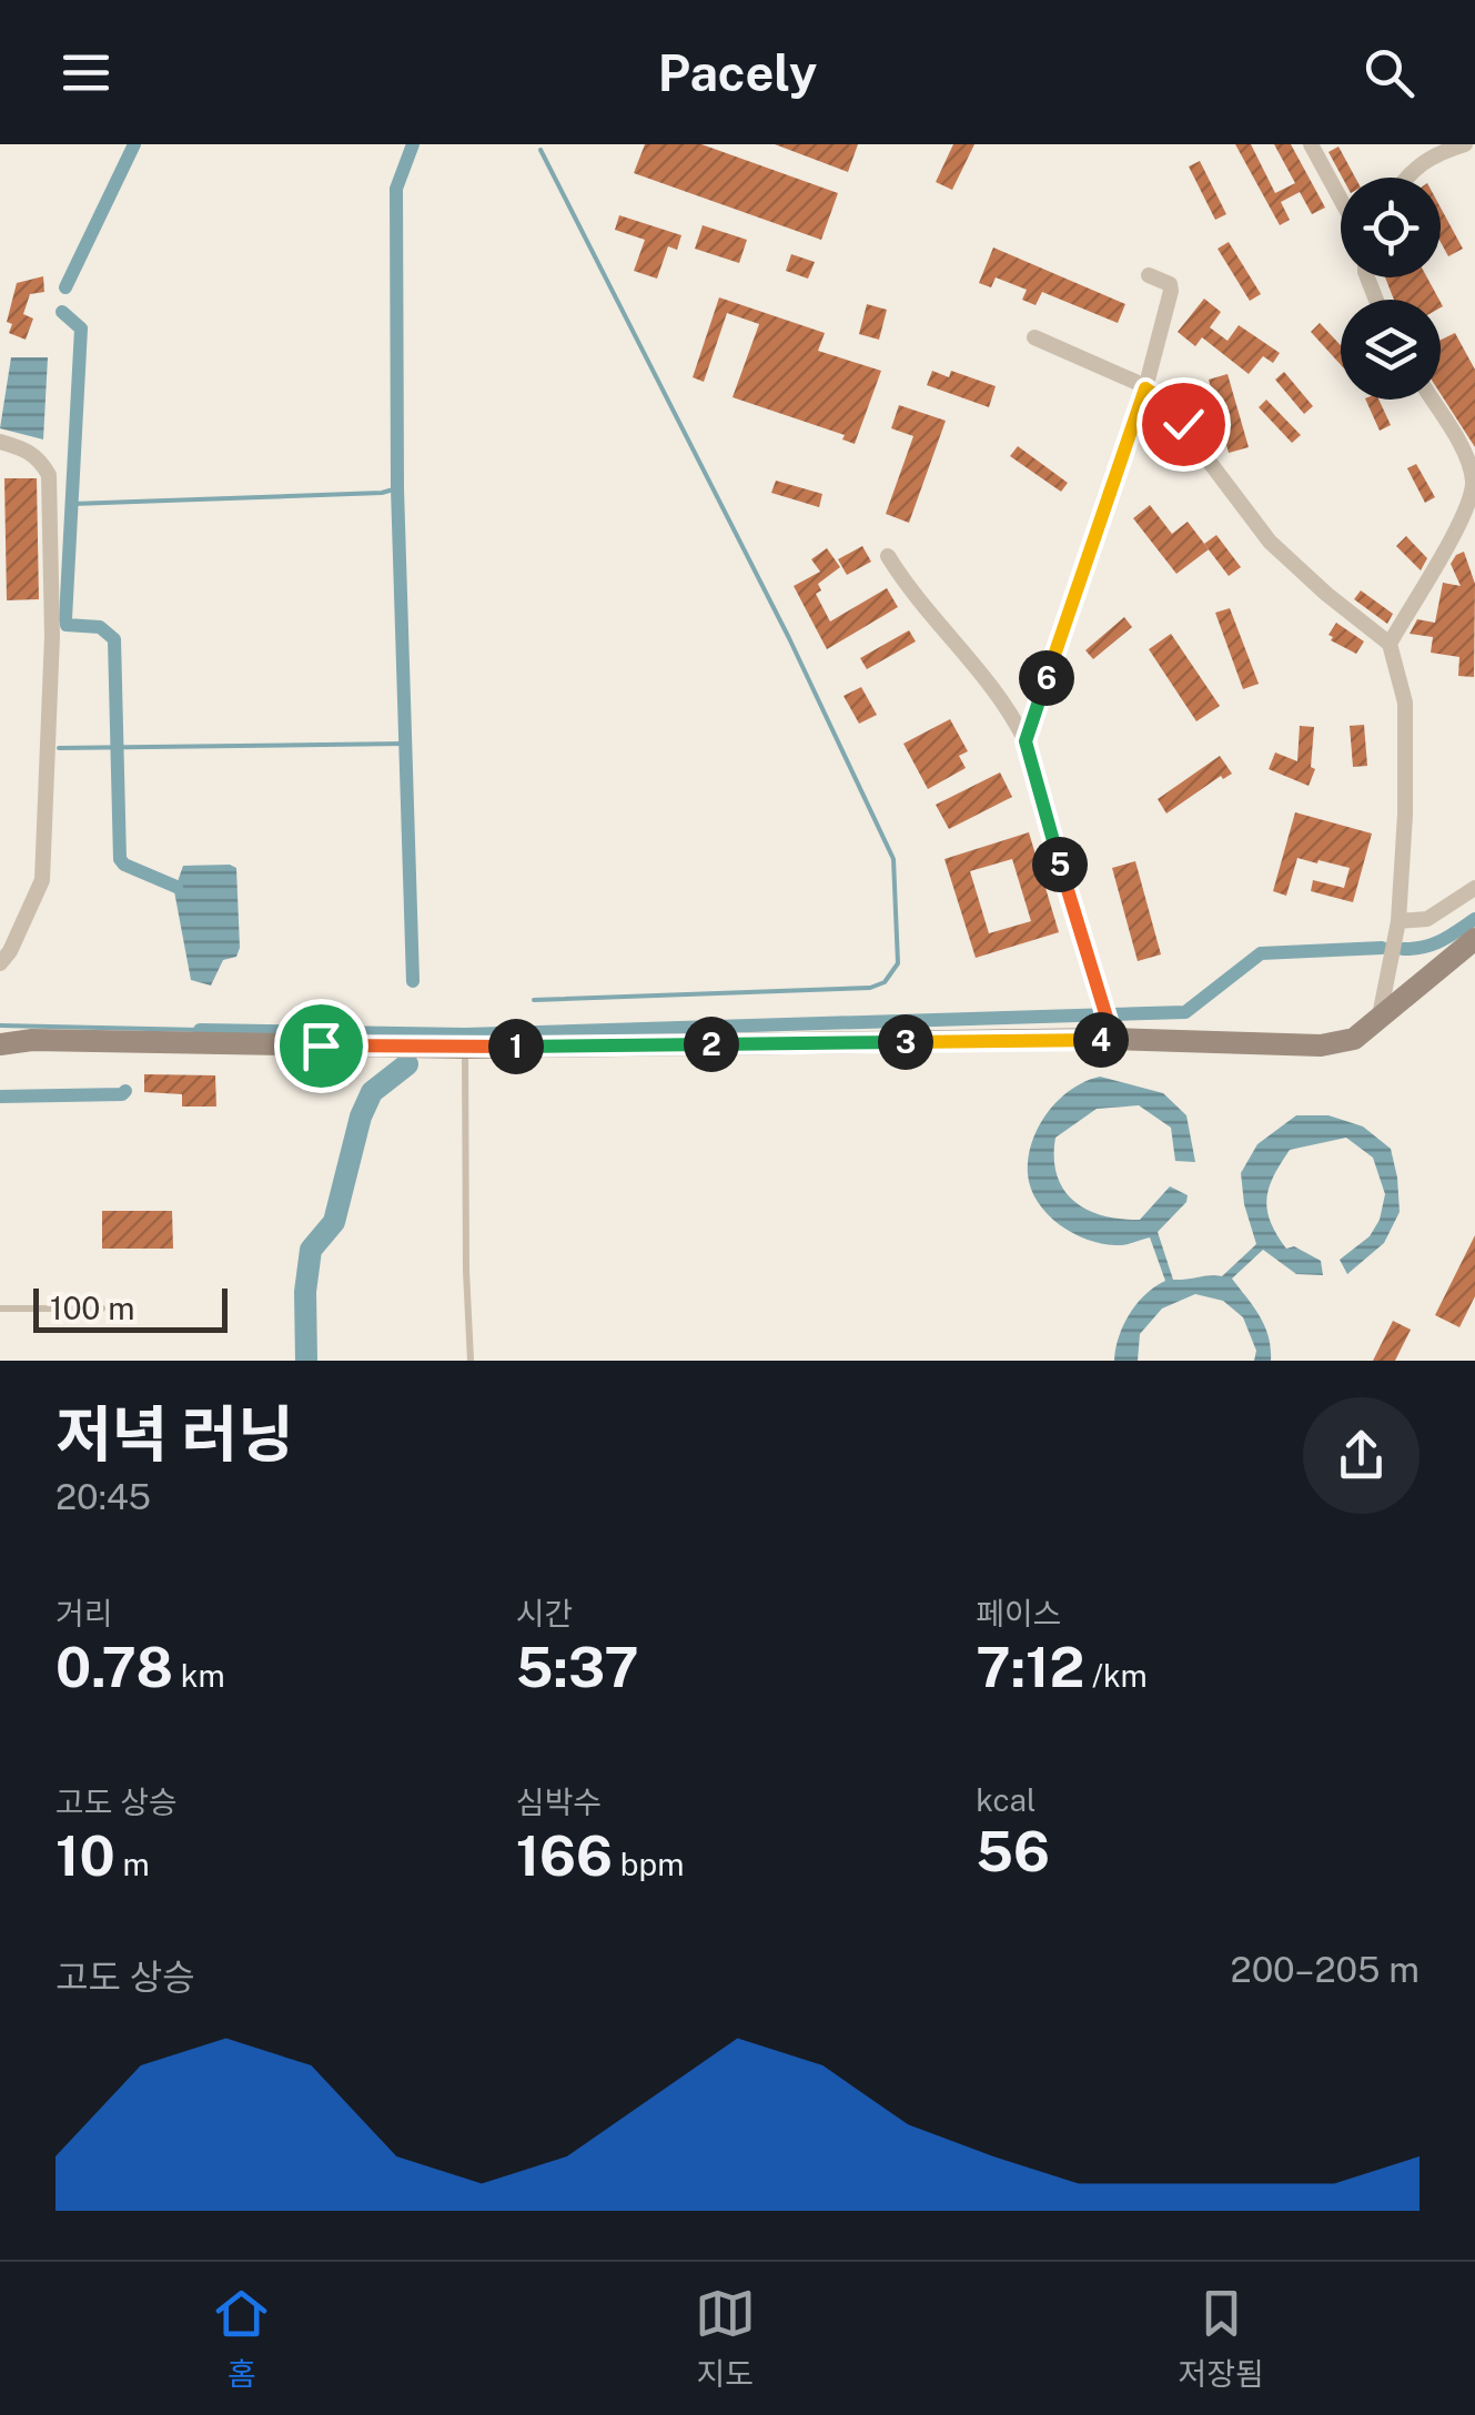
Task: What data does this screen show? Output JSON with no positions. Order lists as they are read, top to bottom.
{
  "scale_bar": "100 m",
  "page": {
    "header": "Pacely",
    "pins": [
      "6",
      "5",
      "4",
      "3",
      "2",
      "1"
    ],
    "scale": "100 m",
    "heading": ["저녁 러닝", "20:45"],
    "stats": [
      ["거리", "0.78 km"],
      ["시간", "5:37"],
      ["페이스", "7:12 /km"],
      ["고도 상승", "10 m"],
      ["심박수", "166 bpm"],
      ["kcal", "56"]
    ],
    "chart": ["고도 상승", "200–205 m"],
    "tabs": ["홈", "지도", "저장됨"]
  }
}
